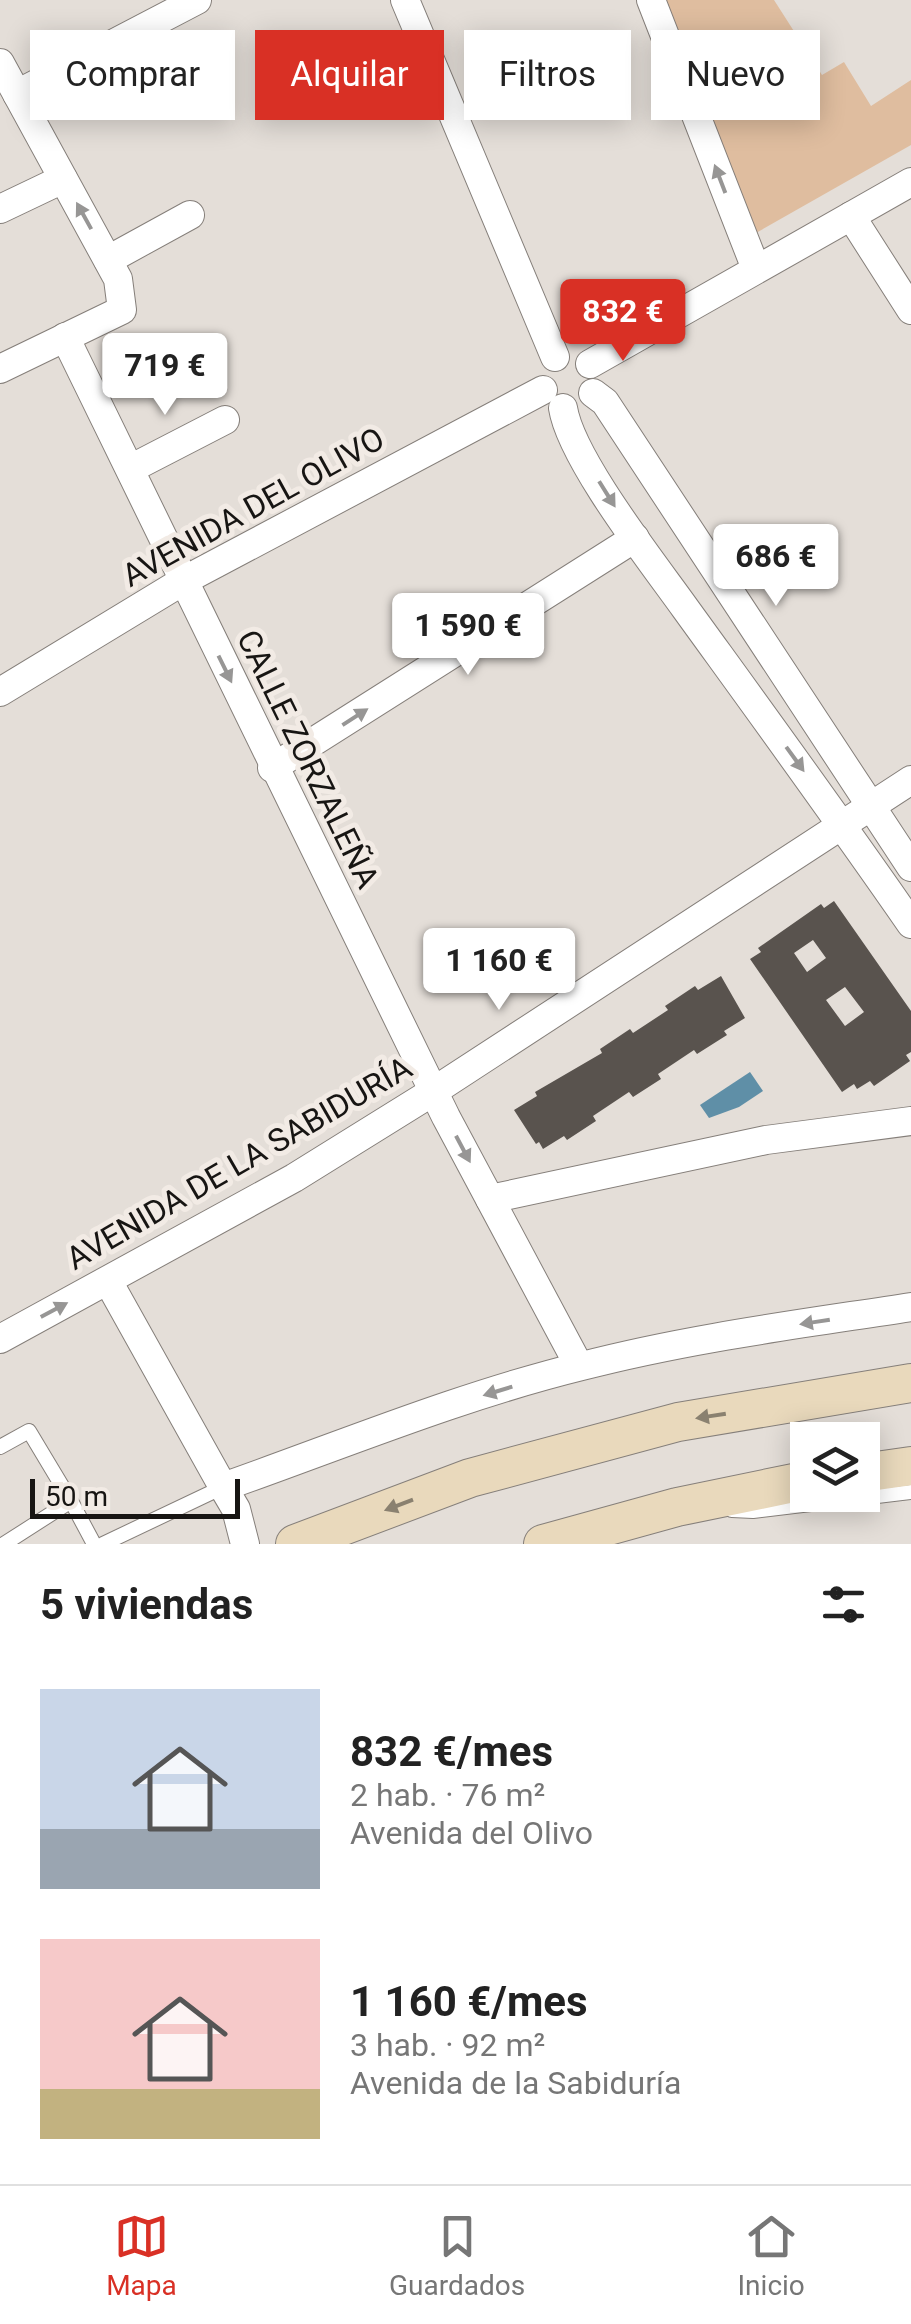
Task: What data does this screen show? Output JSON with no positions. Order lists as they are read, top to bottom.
{
  "streets": {
    "street": ["AVENIDA DEL OLIVO", "CALLE ZORZALEÑA", "AVENIDA DE LA SABIDURÍA"]
  },
  "crossings": [
    ["AVENIDA DEL OLIVO", "CALLE ZORZALEÑA"],
    ["CALLE ZORZALEÑA", "AVENIDA DE LA SABIDURÍA"]
  ],
  "scale_bar": "50 m",
  "page": {
    "chip": [
      "Comprar",
      "Alquilar",
      "Filtros",
      "Nuevo"
    ],
    "price": [
      "832 €",
      "719 €",
      "686 €",
      "1 590 €",
      "1 160 €"
    ],
    "scale": "50 m",
    "heading": "5 viviendas",
    "list": [
      {
        "name": "832 €/mes",
        "note": "2 hab. · 76 m² · Avenida del Olivo"
      },
      {
        "name": "1 160 €/mes",
        "note": "3 hab. · 92 m² · Avenida de la Sabiduría"
      }
    ],
    "tabs": ["Mapa", "Guardados", "Inicio"]
  }
}
